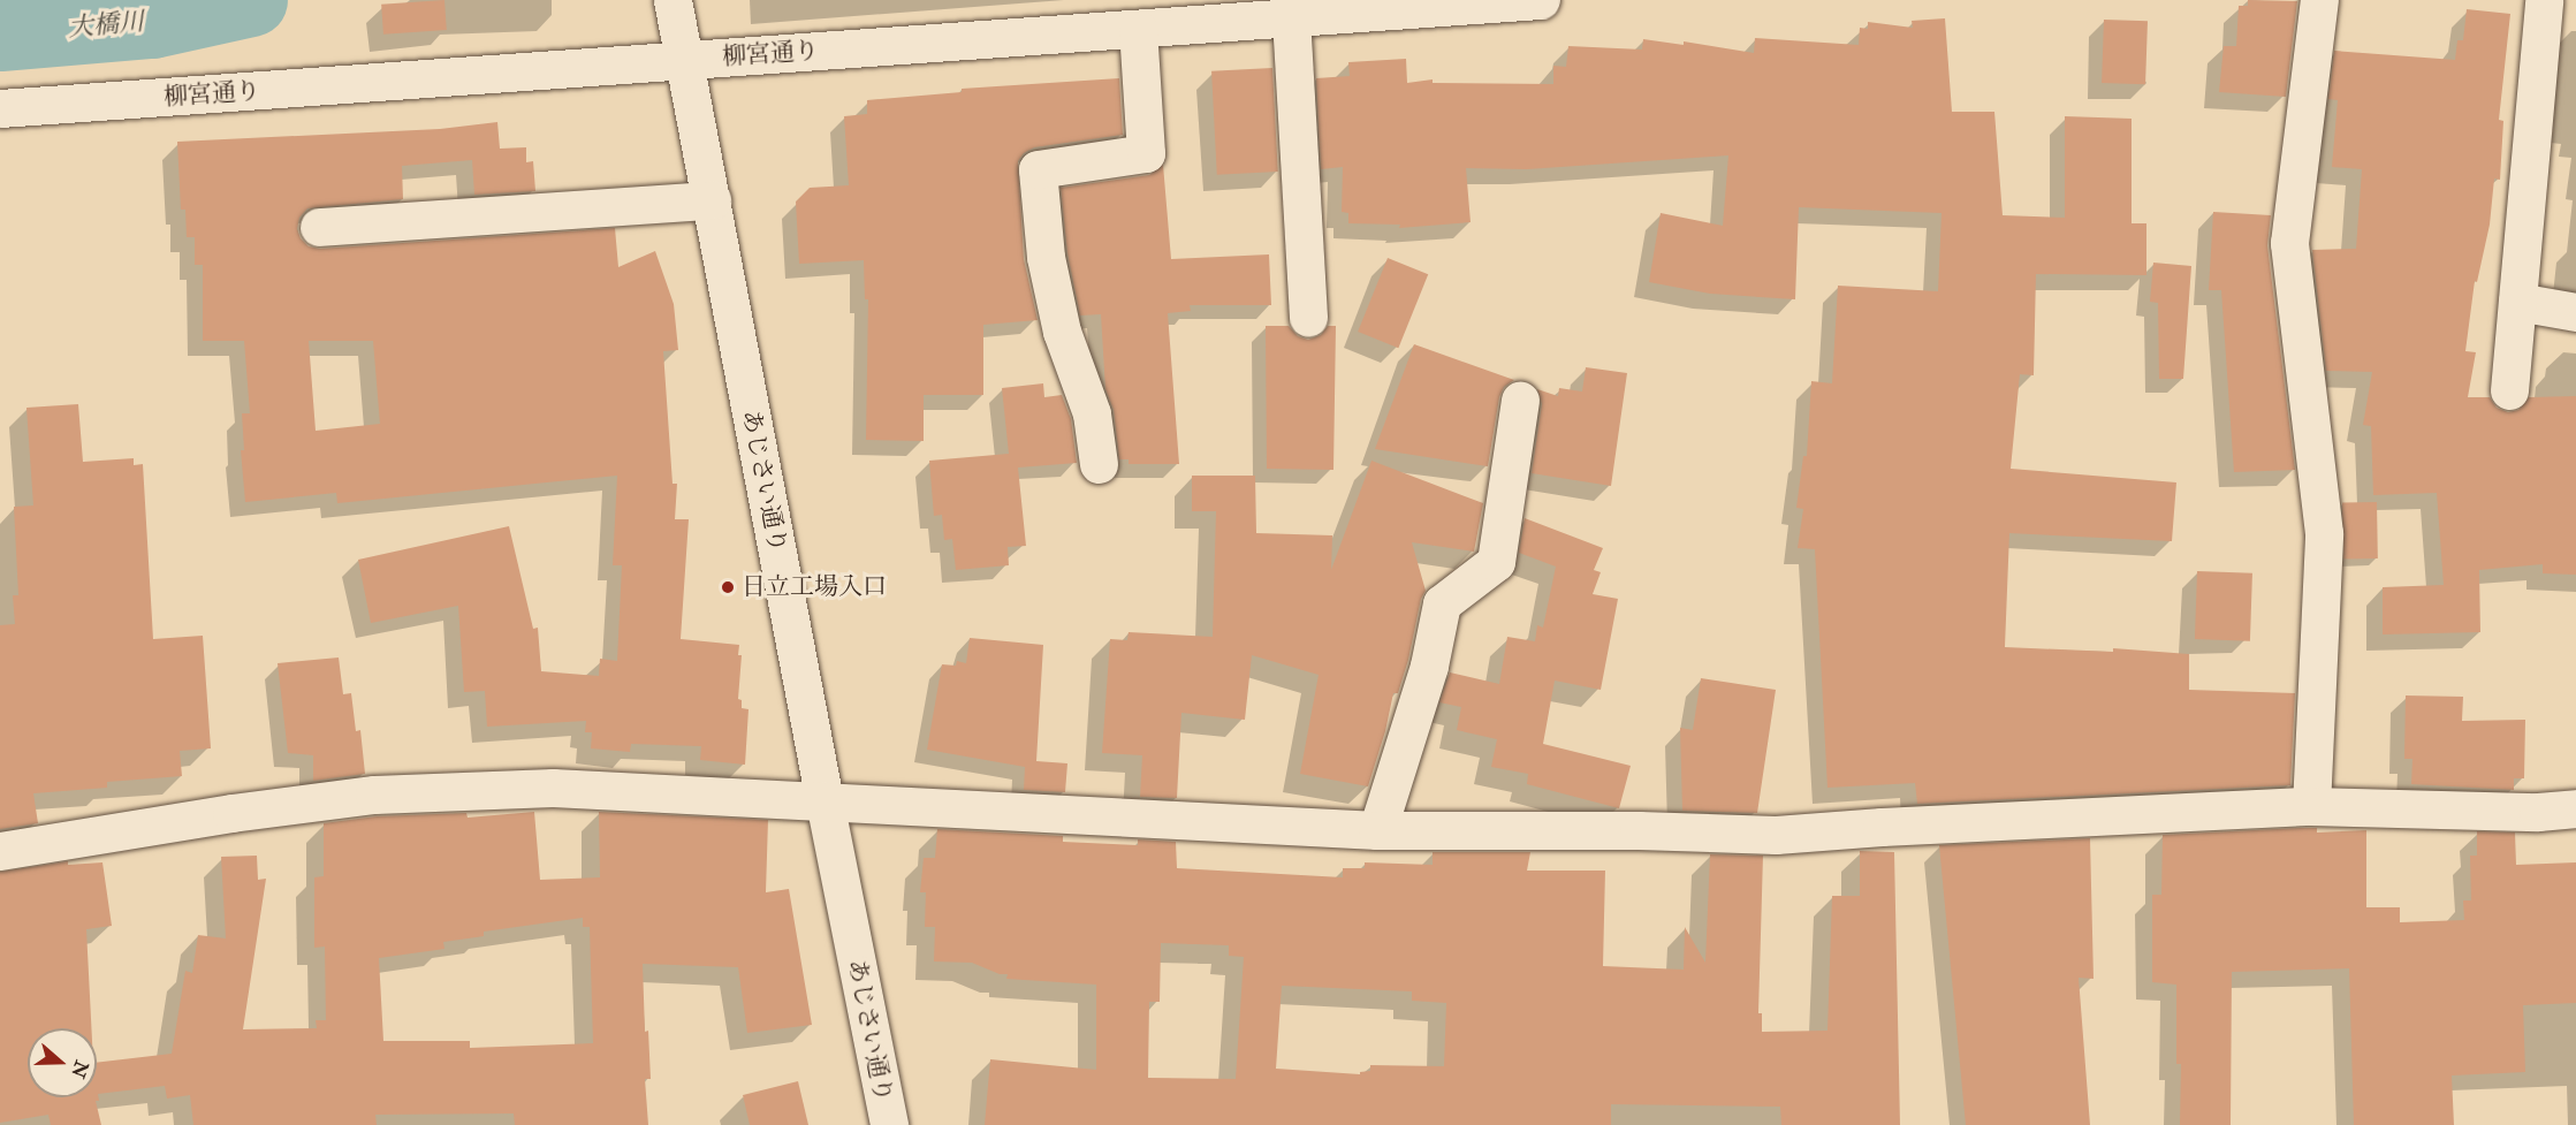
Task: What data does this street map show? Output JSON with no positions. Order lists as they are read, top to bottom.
{
  "streets": {
    "street": ["柳宮通り", "あじさい通り"]
  },
  "crossings": [
    ["柳宮通り", "あじさい通り"]
  ],
  "water": ["大橋川"],
  "places": ["日立工場入口"],
  "north": "right"
}
